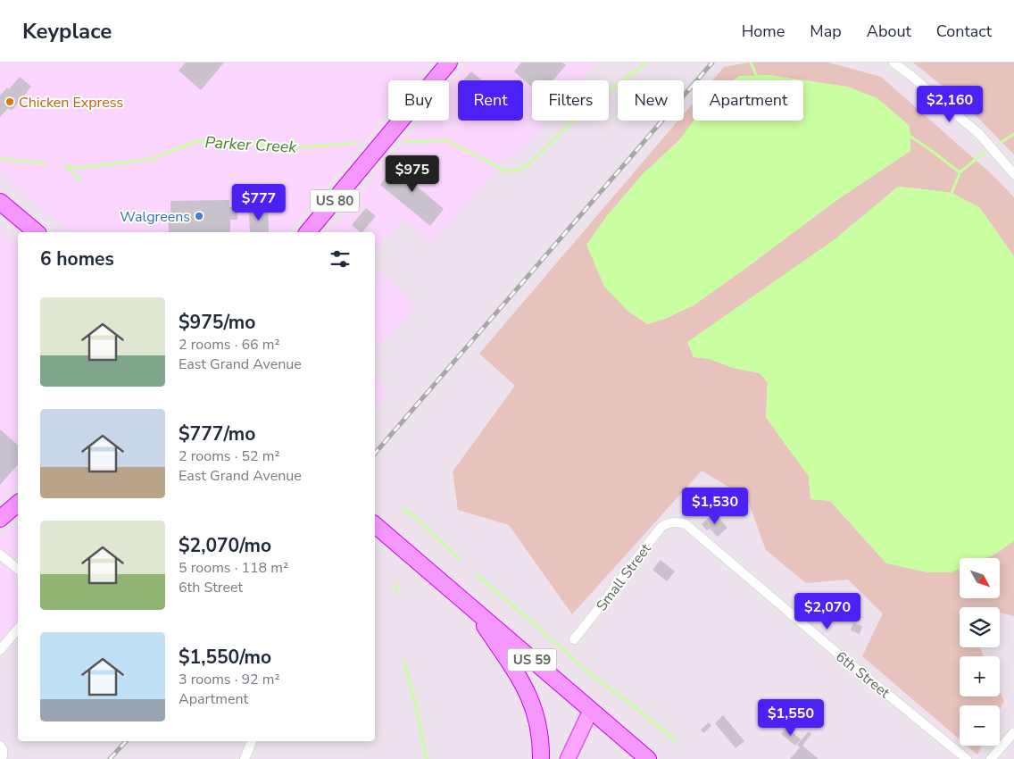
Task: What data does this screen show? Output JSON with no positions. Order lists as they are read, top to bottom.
{
  "streets": {
    "highway": ["US 80", "US 59"],
    "street": ["Small Street", "6th Street"]
  },
  "crossings": [
    ["Small Street", "6th Street"]
  ],
  "water": ["Parker Creek"],
  "places": ["Chicken Express", "Walgreens"],
  "north": "bottom right",
  "page": {
    "header": "Keyplace",
    "nav": [
      "Home",
      "Map",
      "About",
      "Contact"
    ],
    "chip": [
      "Buy",
      "Rent",
      "Filters",
      "New",
      "Apartment"
    ],
    "price": [
      "$2,160",
      "$975",
      "$777",
      "$1,530",
      "$2,070",
      "$1,550"
    ],
    "heading": "6 homes",
    "list": [
      {
        "name": "$975/mo",
        "note": "2 rooms · 66 m² · East Grand Avenue"
      },
      {
        "name": "$777/mo",
        "note": "2 rooms · 52 m² · East Grand Avenue"
      },
      {
        "name": "$2,070/mo",
        "note": "5 rooms · 118 m² · 6th Street"
      },
      {
        "name": "$1,550/mo",
        "note": "3 rooms · 92 m² · Apartment"
      }
    ],
    "map_buttons": ["+", "−"]
  }
}
